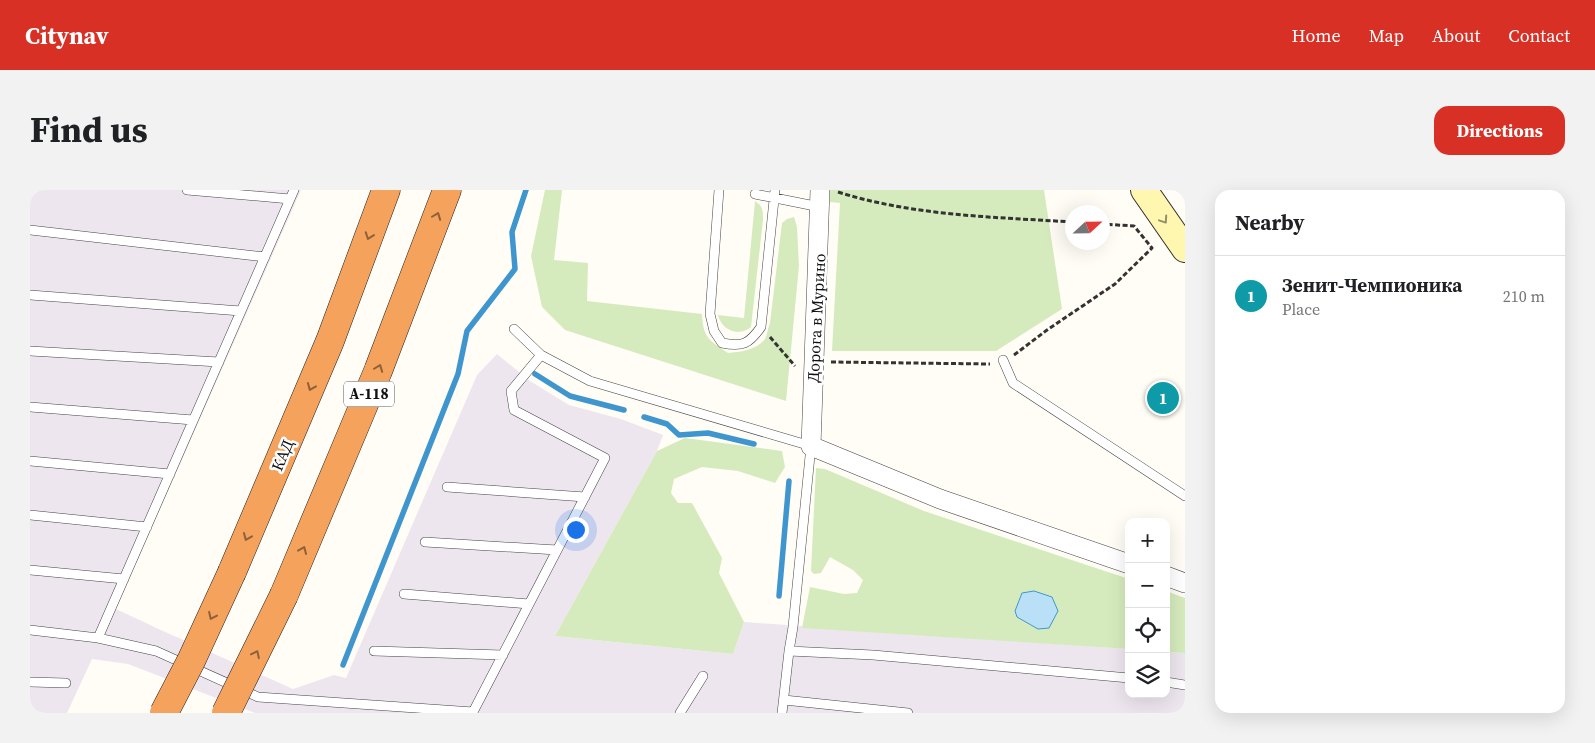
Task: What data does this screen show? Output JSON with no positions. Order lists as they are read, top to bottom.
{
  "streets": {
    "highway": ["А-118", "КАД"],
    "street": ["Дорога в Мурино"]
  },
  "north": "right",
  "page": {
    "header": "Citynav",
    "nav": [
      "Home",
      "Map",
      "About",
      "Contact"
    ],
    "title": "Find us",
    "buttons": "Directions",
    "heading": "Nearby",
    "list": [
      {
        "mark": "1",
        "name": "Зенит-Чемпионика",
        "note": "Place",
        "value": "210 m"
      }
    ],
    "pins": "1",
    "map_buttons": ["+", "−"]
  }
}
